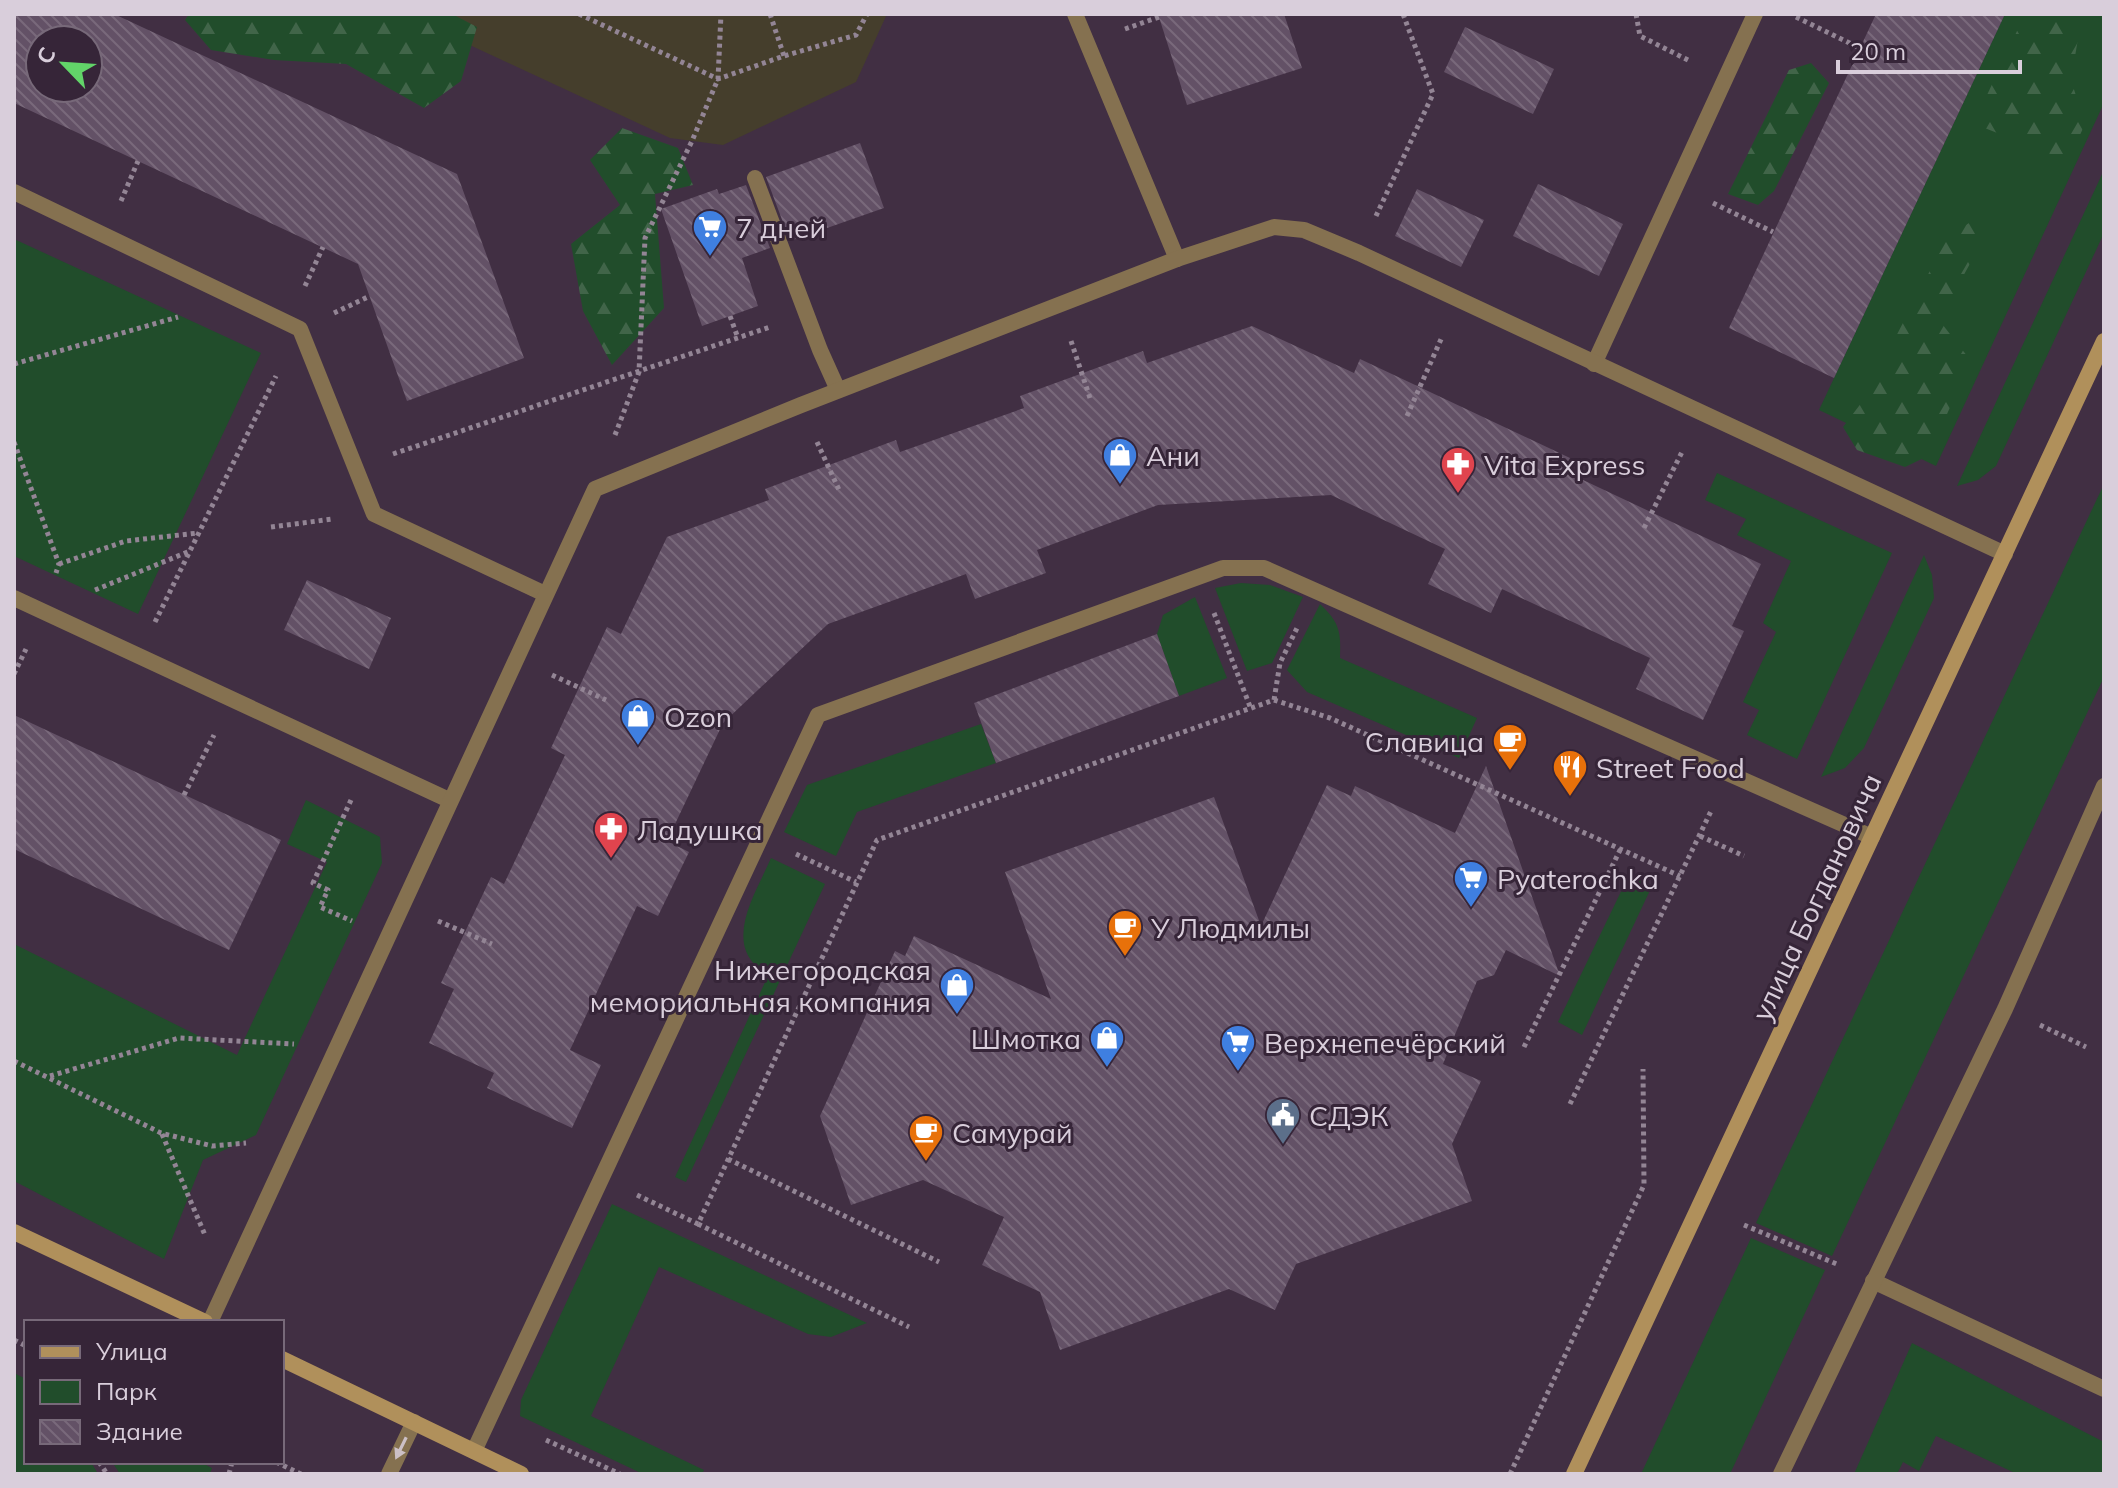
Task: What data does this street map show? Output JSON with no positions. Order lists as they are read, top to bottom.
{
  "streets": {
    "street": ["улица Богдановича"]
  },
  "places": {
    "supermarket": ["7 дней", "Pyaterochka", "Верхнепечёрский"],
    "shop": [
      "Ани",
      "Ozon",
      "Нижегородская мемориальная компания",
      "Шмотка"
    ],
    "pharmacy": ["Vita Express", "Ладушка"],
    "cafe": ["Славица", "У Людмилы", "Самурай"],
    "restaurant": ["Street Food"],
    "public building": ["СДЭК"]
  },
  "legend": ["Улица", "Парк", "Здание"],
  "scale_bar": "20 m",
  "north": "top left"
}
